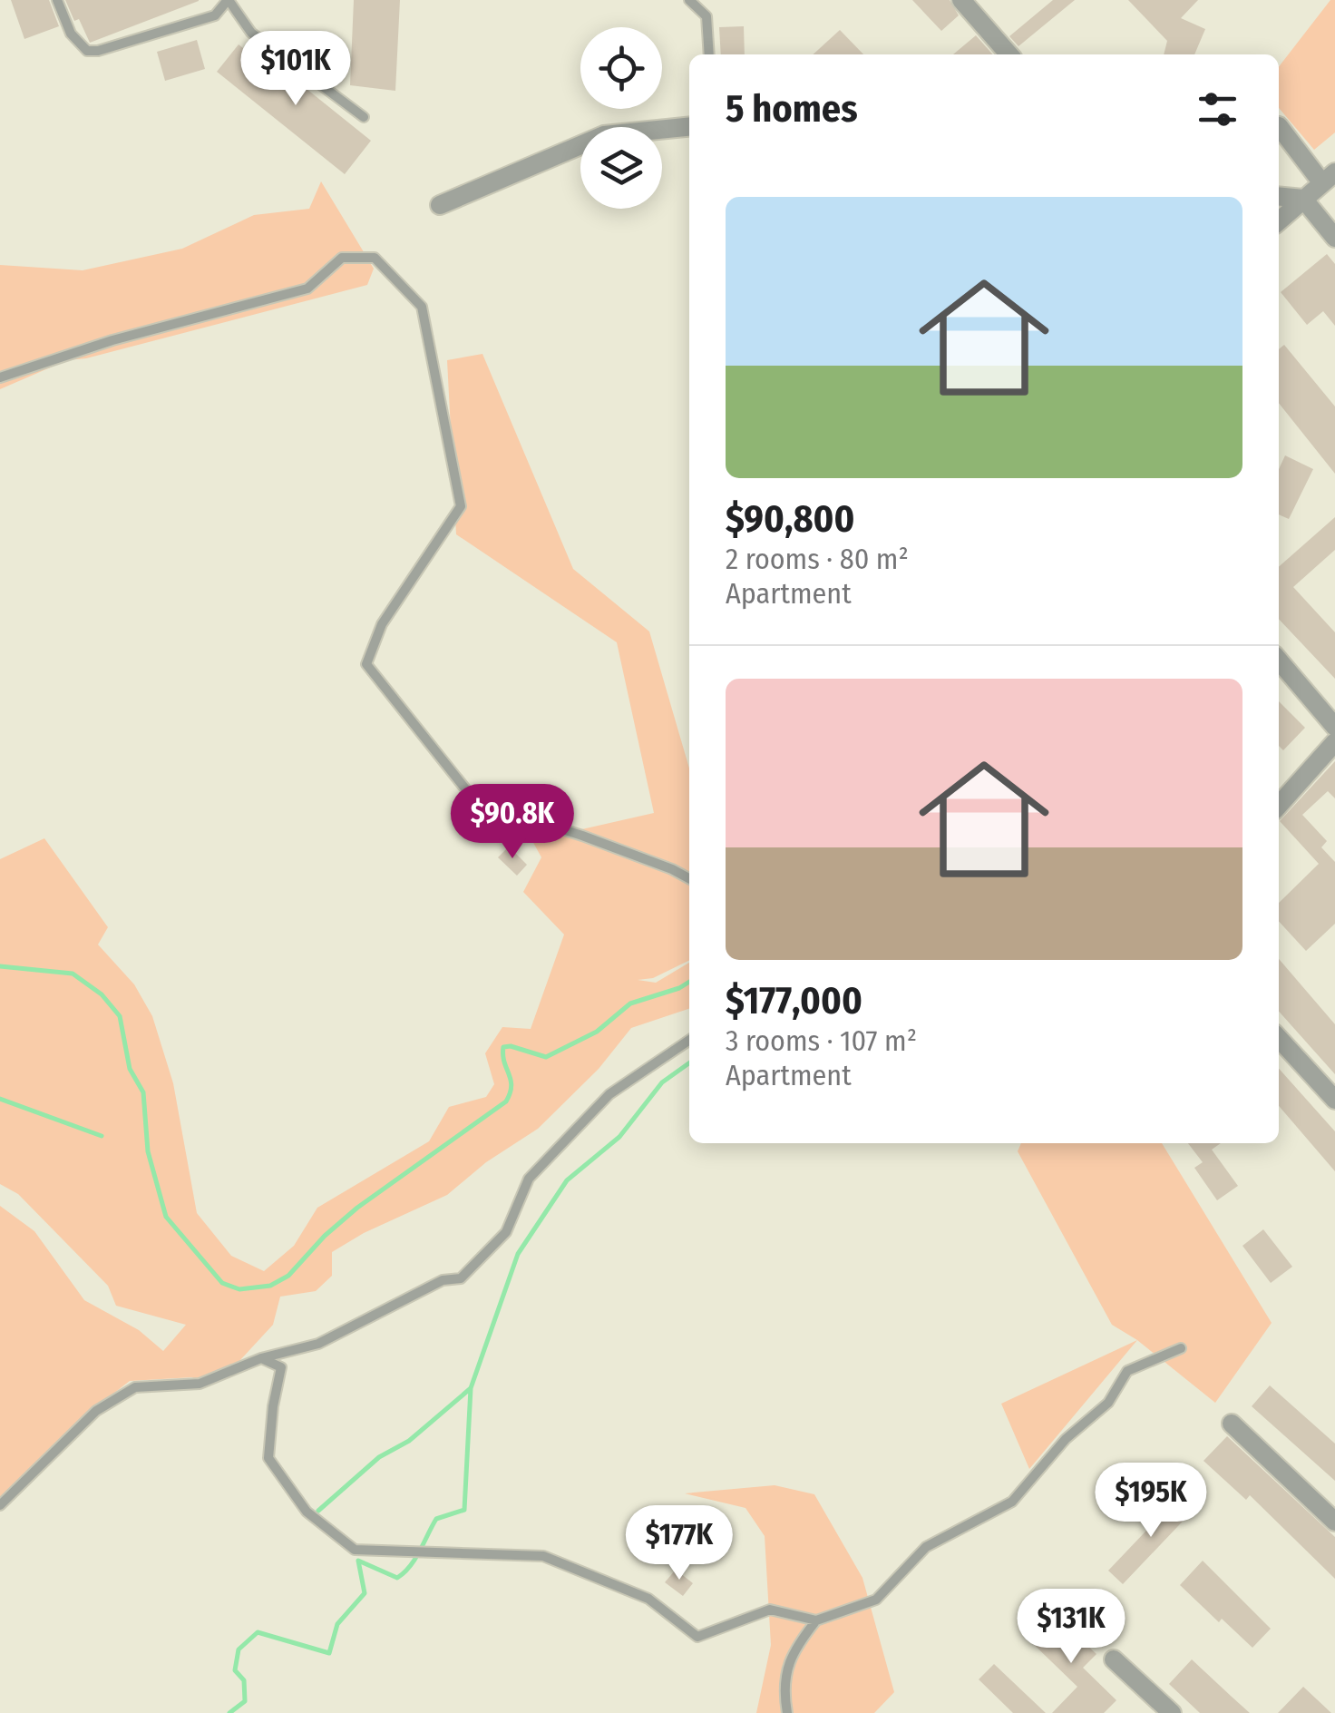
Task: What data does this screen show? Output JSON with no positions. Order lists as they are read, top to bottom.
{
  "page": {
    "price": [
      "$101K",
      "$90.8K",
      "$195K",
      "$177K",
      "$131K"
    ],
    "heading": "5 homes",
    "list": [
      {
        "name": "$90,800",
        "note": "2 rooms · 80 m² · Apartment"
      },
      {
        "name": "$177,000",
        "note": "3 rooms · 107 m² · Apartment"
      }
    ]
  }
}
